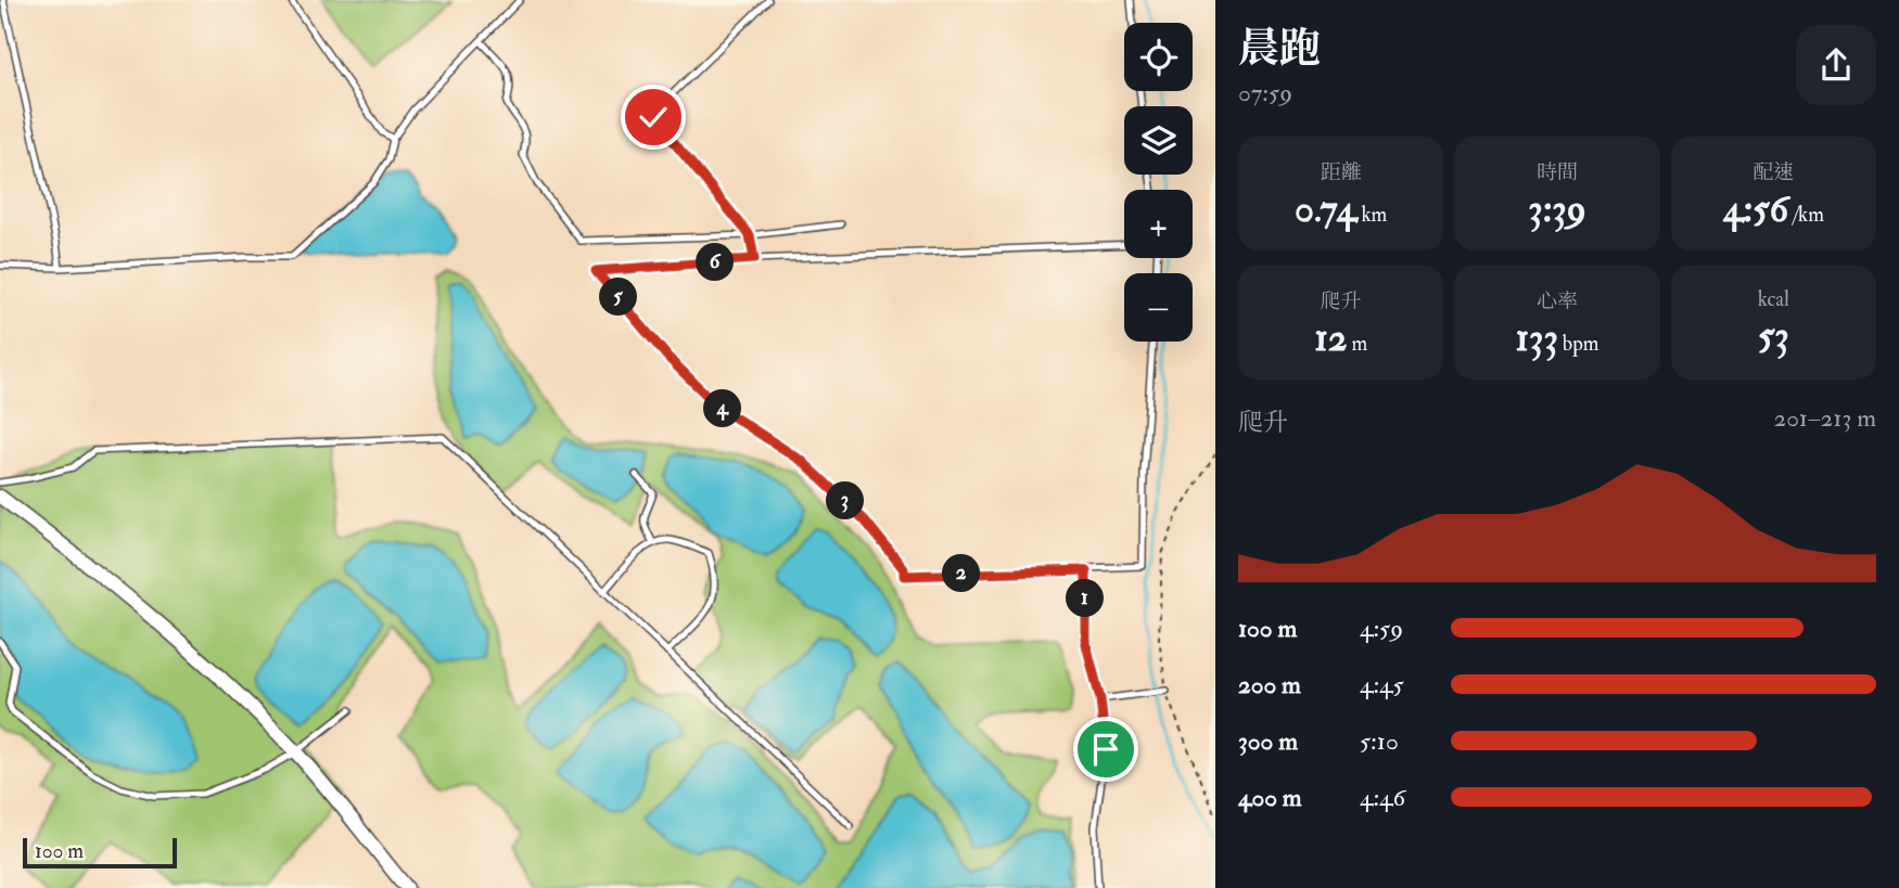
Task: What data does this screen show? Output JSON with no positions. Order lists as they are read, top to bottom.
{
  "scale_bar": "100 m",
  "page": {
    "heading": ["晨跑", "07:59"],
    "map_buttons": ["+", "−"],
    "stats": [
      ["距離", "0.74 km"],
      ["時間", "3:39"],
      ["配速", "4:56 /km"],
      ["爬升", "12 m"],
      ["心率", "133 bpm"],
      ["kcal", "53"]
    ],
    "pins": [
      "6",
      "5",
      "4",
      "3",
      "2",
      "1"
    ],
    "chart": ["爬升", "201–213 m"],
    "list": [
      {
        "name": "100 m",
        "note": "4:59"
      },
      {
        "name": "200 m",
        "note": "4:45"
      },
      {
        "name": "300 m",
        "note": "5:10"
      },
      {
        "name": "400 m",
        "note": "4:46"
      }
    ],
    "scale": "100 m"
  }
}
